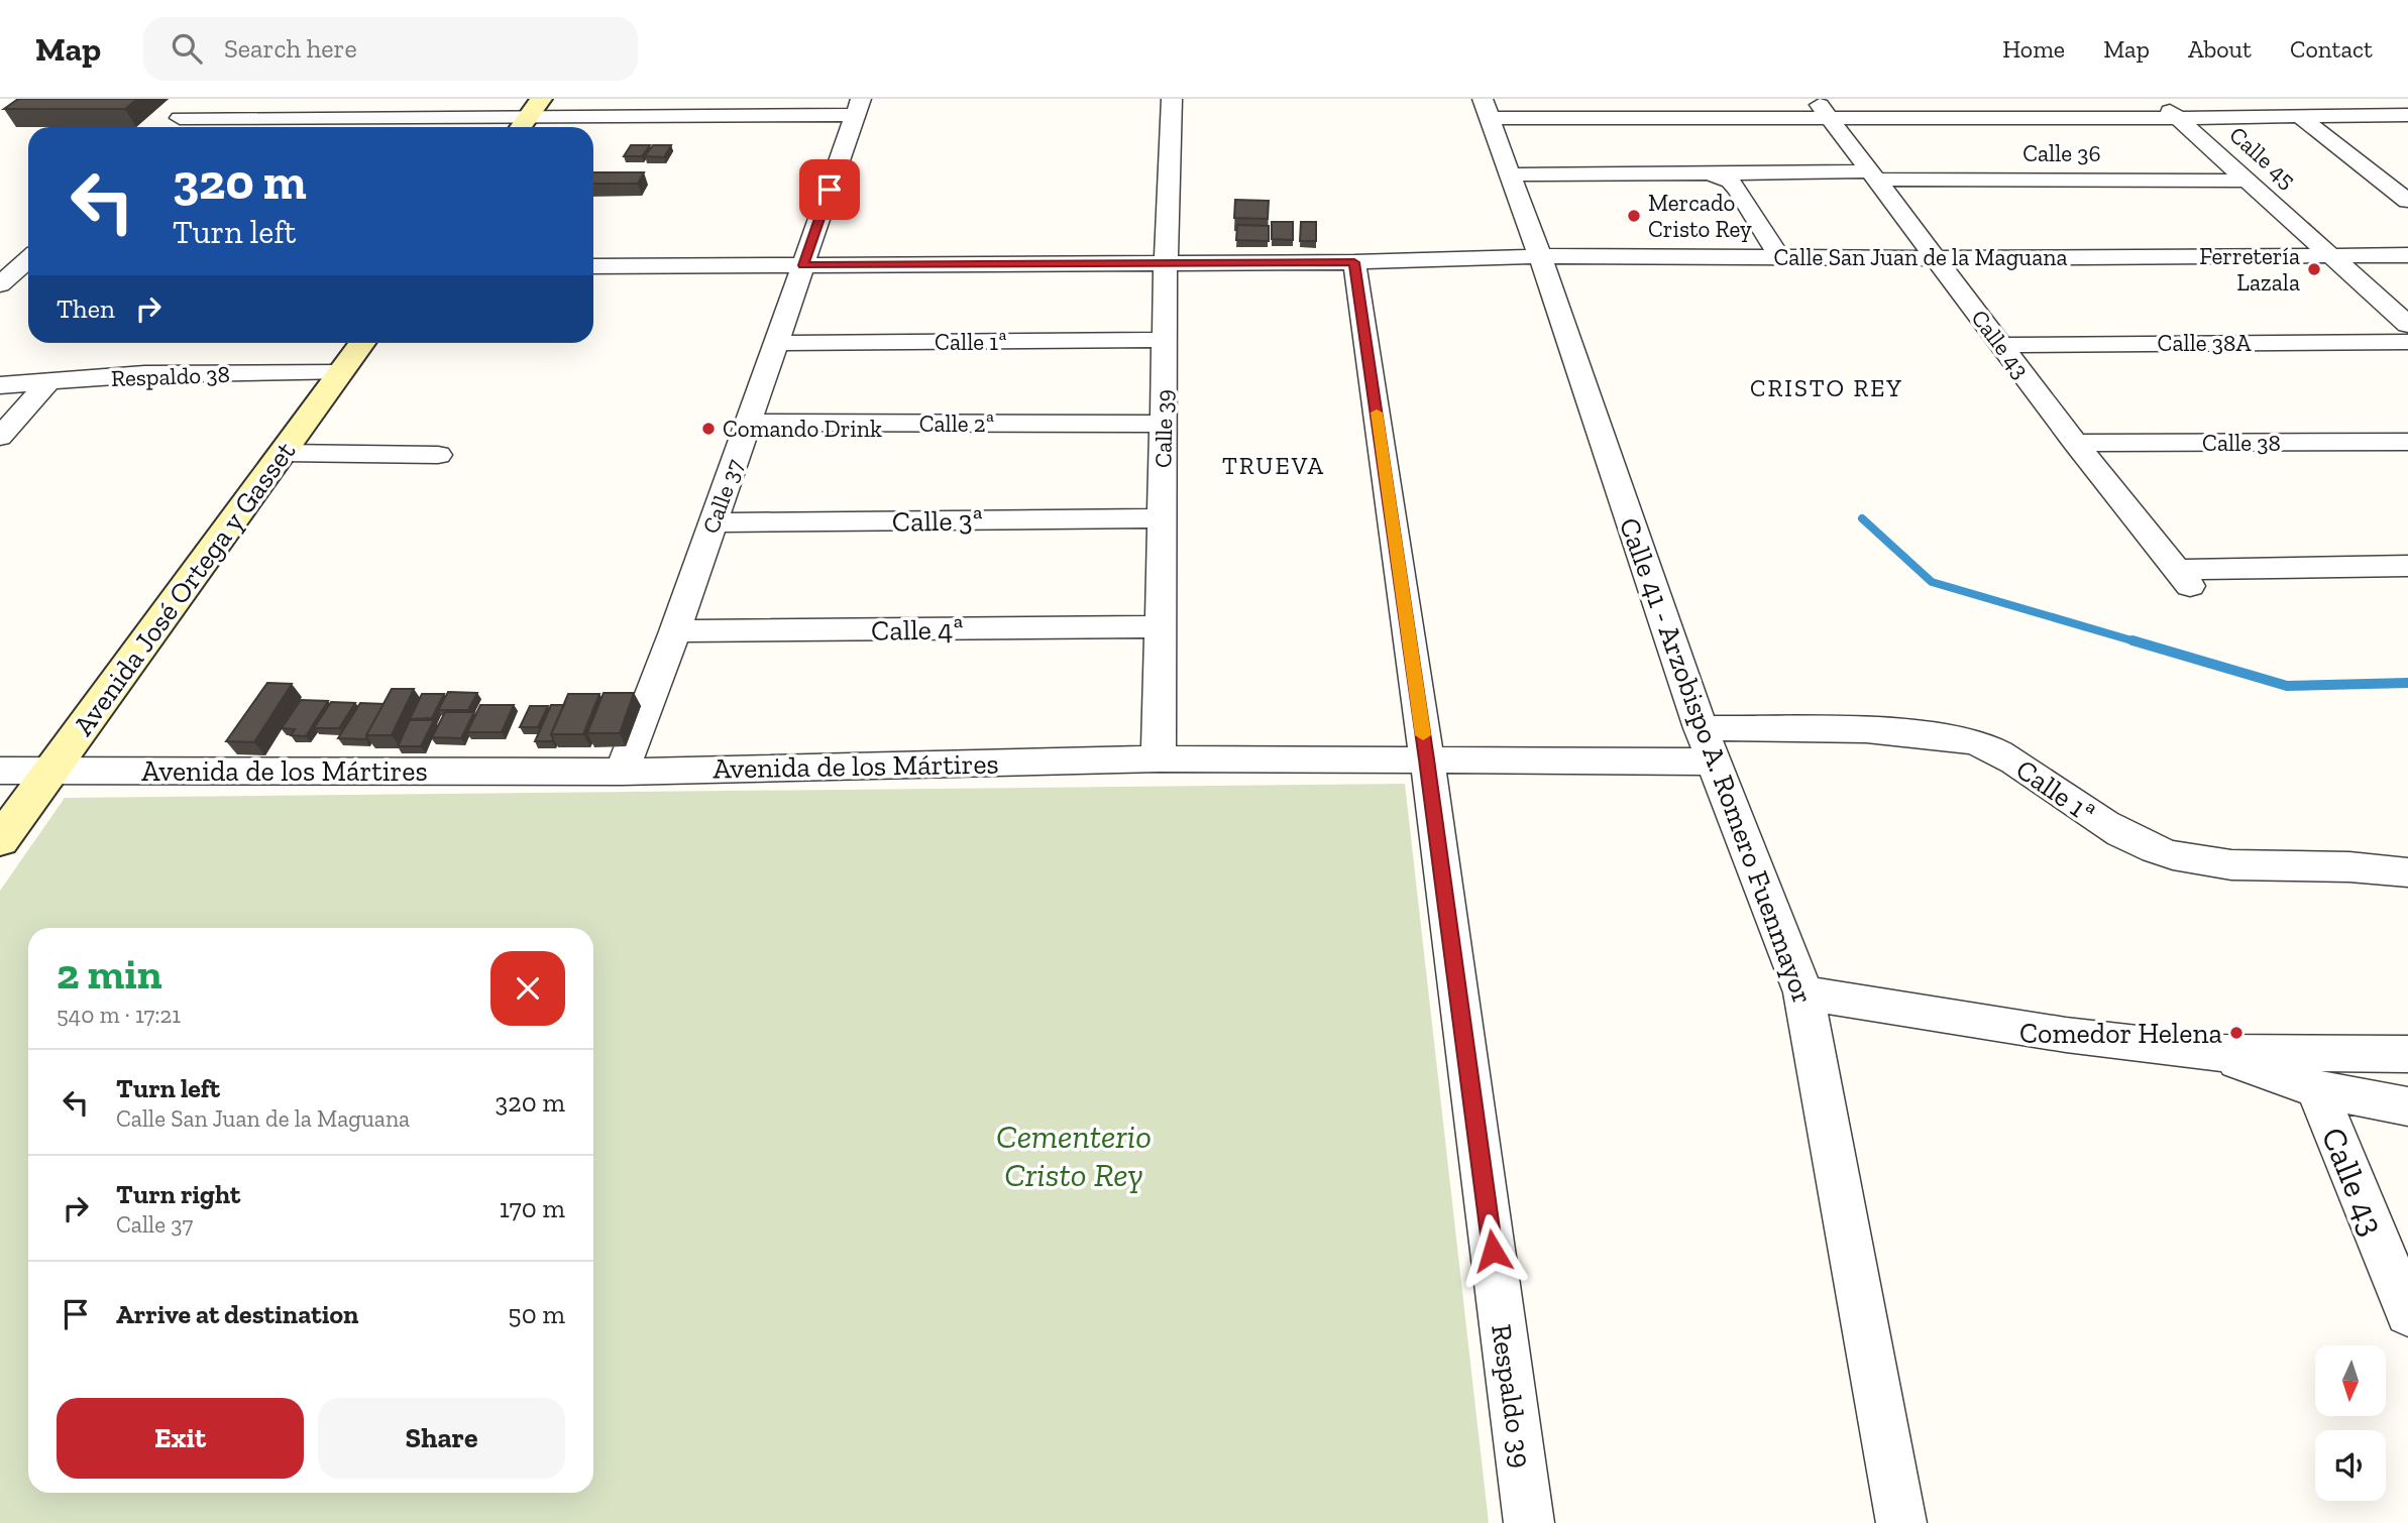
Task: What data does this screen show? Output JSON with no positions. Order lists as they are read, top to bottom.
{
  "streets": {
    "main road": ["Avenida José Ortega y Gasset"],
    "street": [
      "Calle 36",
      "Calle 45",
      "Calle San Juan de la Maguana",
      "Calle 1ª",
      "Calle 38A",
      "Calle 43",
      "Respaldo 38",
      "Calle 2ª",
      "Calle 39",
      "Calle 38",
      "Calle 37",
      "Calle 3ª",
      "Calle 4ª",
      "Calle 41 - Arzobispo A. Romero Fuenmayor",
      "Avenida de los Mártires",
      "Respaldo 39"
    ]
  },
  "crossings": [
    ["Calle 36", "Calle 45"],
    ["Calle 36", "Calle 43"],
    ["Calle 36", "Calle 41 - Arzobispo A. Romero Fuenmayor"],
    ["Calle 45", "Calle San Juan de la Maguana"],
    ["Calle San Juan de la Maguana", "Calle 43"],
    ["Calle San Juan de la Maguana", "Calle 39"],
    ["Calle San Juan de la Maguana", "Calle 37"],
    ["Calle San Juan de la Maguana", "Calle 41 - Arzobispo A. Romero Fuenmayor"],
    ["Calle San Juan de la Maguana", "Respaldo 39"],
    ["Calle 1ª", "Calle 39"],
    ["Calle 1ª", "Calle 37"],
    ["Calle 1ª", "Calle 41 - Arzobispo A. Romero Fuenmayor"],
    ["Calle 38A", "Calle 43"],
    ["Calle 43", "Calle 38"],
    ["Respaldo 38", "Avenida José Ortega y Gasset"],
    ["Calle 2ª", "Calle 39"],
    ["Calle 2ª", "Calle 37"],
    ["Calle 39", "Calle 3ª"],
    ["Calle 39", "Calle 4ª"],
    ["Calle 39", "Avenida de los Mártires"],
    ["Calle 37", "Calle 3ª"],
    ["Calle 37", "Calle 4ª"],
    ["Calle 37", "Avenida de los Mártires"],
    ["Avenida José Ortega y Gasset", "Avenida de los Mártires"],
    ["Calle 41 - Arzobispo A. Romero Fuenmayor", "Avenida de los Mártires"],
    ["Avenida de los Mártires", "Respaldo 39"]
  ],
  "districts": ["CRISTO REY", "TRUEVA"],
  "parks": ["Cementerio Cristo Rey"],
  "places": [
    "Mercado Cristo Rey",
    "Ferretería Lazala",
    "Comando Drink",
    "Comedor Helena"
  ],
  "north": "bottom",
  "page": {
    "header": "Map",
    "search": "Search here",
    "nav": [
      "Home",
      "Map",
      "About",
      "Contact"
    ],
    "turn": ["320 m", "Turn left"],
    "then": "Then",
    "heading": ["2 min", "540 m · 17:21"],
    "list": [
      {
        "name": "Turn left",
        "note": "Calle San Juan de la Maguana",
        "value": "320 m"
      },
      {
        "name": "Turn right",
        "note": "Calle 37",
        "value": "170 m"
      },
      {
        "name": "Arrive at destination",
        "value": "50 m"
      }
    ],
    "buttons": ["Exit", "Share"]
  }
}
